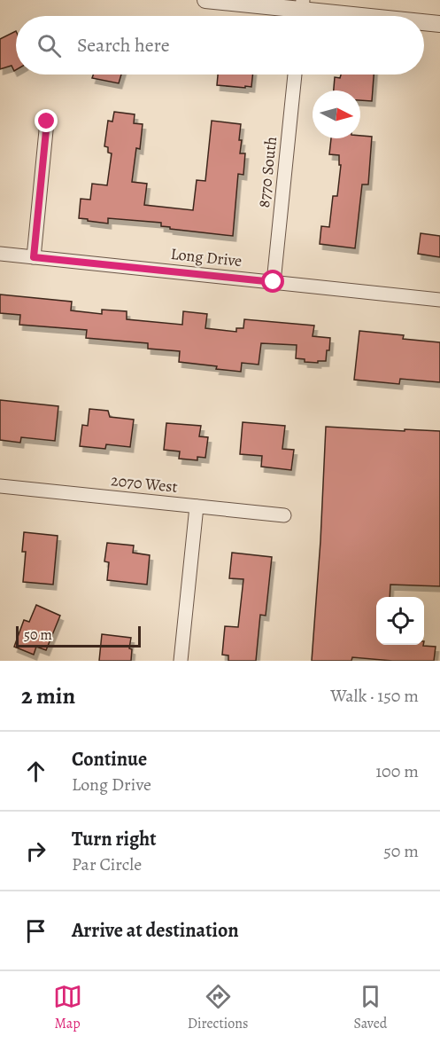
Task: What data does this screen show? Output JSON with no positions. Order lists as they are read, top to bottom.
{
  "streets": {
    "street": ["8770 South", "Long Drive", "2070 West"]
  },
  "crossings": [
    ["8770 South", "Long Drive"]
  ],
  "scale_bar": "50 m",
  "north": "right",
  "page": {
    "search": "Search here",
    "scale": "50 m",
    "heading": ["2 min", "Walk · 150 m"],
    "list": [
      ["Continue", "Long Drive", "100 m"],
      ["Turn right", "Par Circle", "50 m"],
      "Arrive at destination"
    ],
    "nav": ["Map", "Directions", "Saved"]
  }
}
